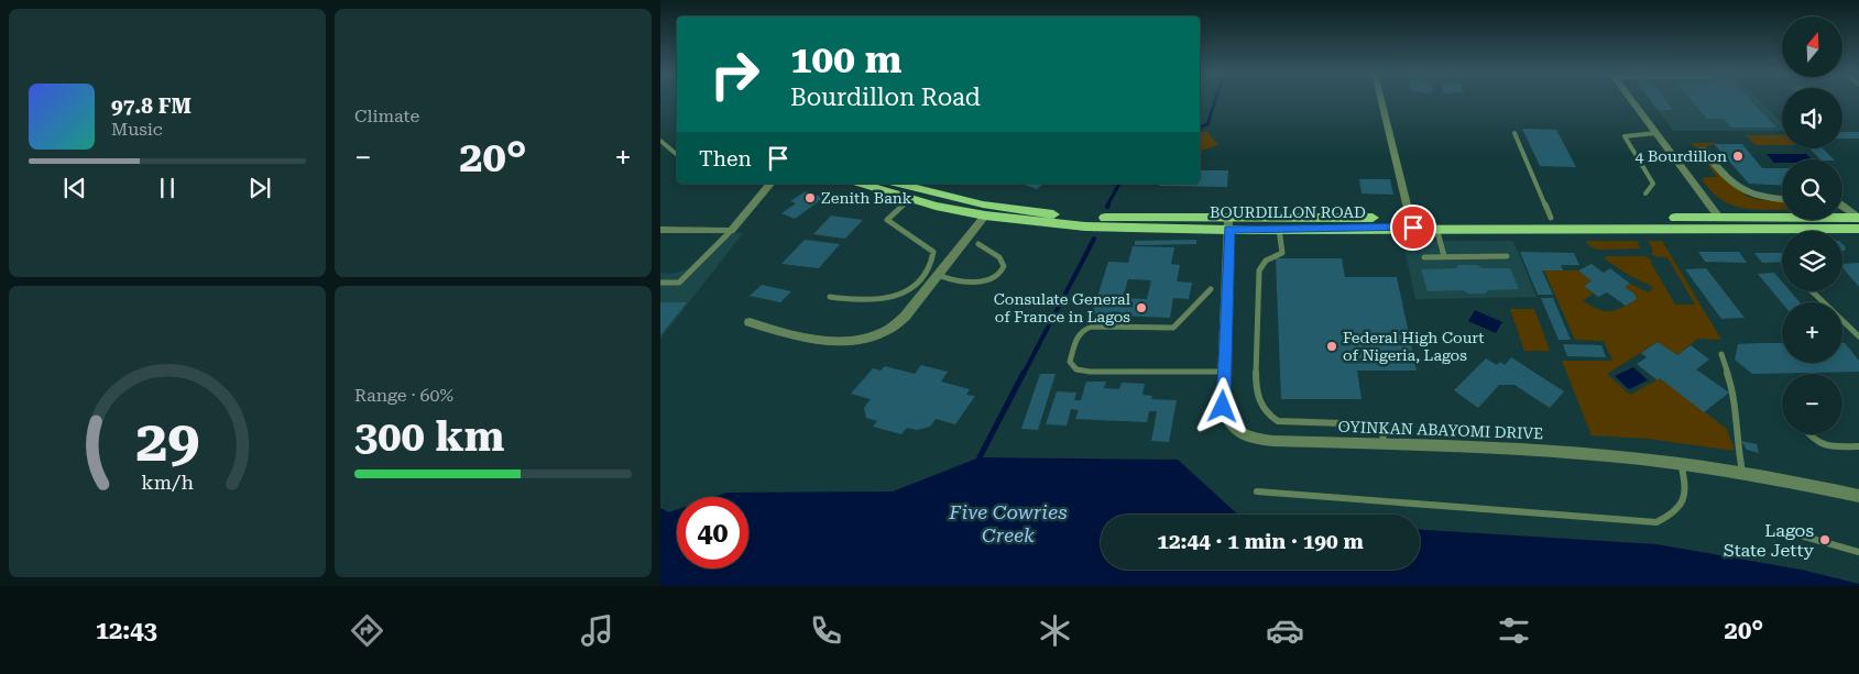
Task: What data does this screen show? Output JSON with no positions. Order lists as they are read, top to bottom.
{
  "streets": {
    "main road": ["BOURDILLON ROAD"],
    "street": ["OYINKAN ABAYOMI DRIVE"]
  },
  "crossings": [
    ["BOURDILLON ROAD", "OYINKAN ABAYOMI DRIVE"]
  ],
  "water": ["Five Cowries Creek"],
  "places": [
    "4 Bourdillon",
    "Zenith Bank",
    "Consulate General of France in Lagos",
    "Federal High Court of Nigeria, Lagos",
    "Lagos State Jetty"
  ],
  "north": "top",
  "page": {
    "tile": [
      "Climate",
      ["Range · 60%", "300 km"]
    ],
    "map_buttons": ["+", "−"],
    "turn": ["100 m", "Bourdillon Road"],
    "song": ["97.8 FM", "Music"],
    "then": "Then",
    "heat": ["−", "20°", "+"],
    "limit": "40",
    "trip": "12:44 · 1 min · 190 m",
    "tabs": ["12:43", "20°"],
    "gauge": ["29", "km/h"]
  }
}
